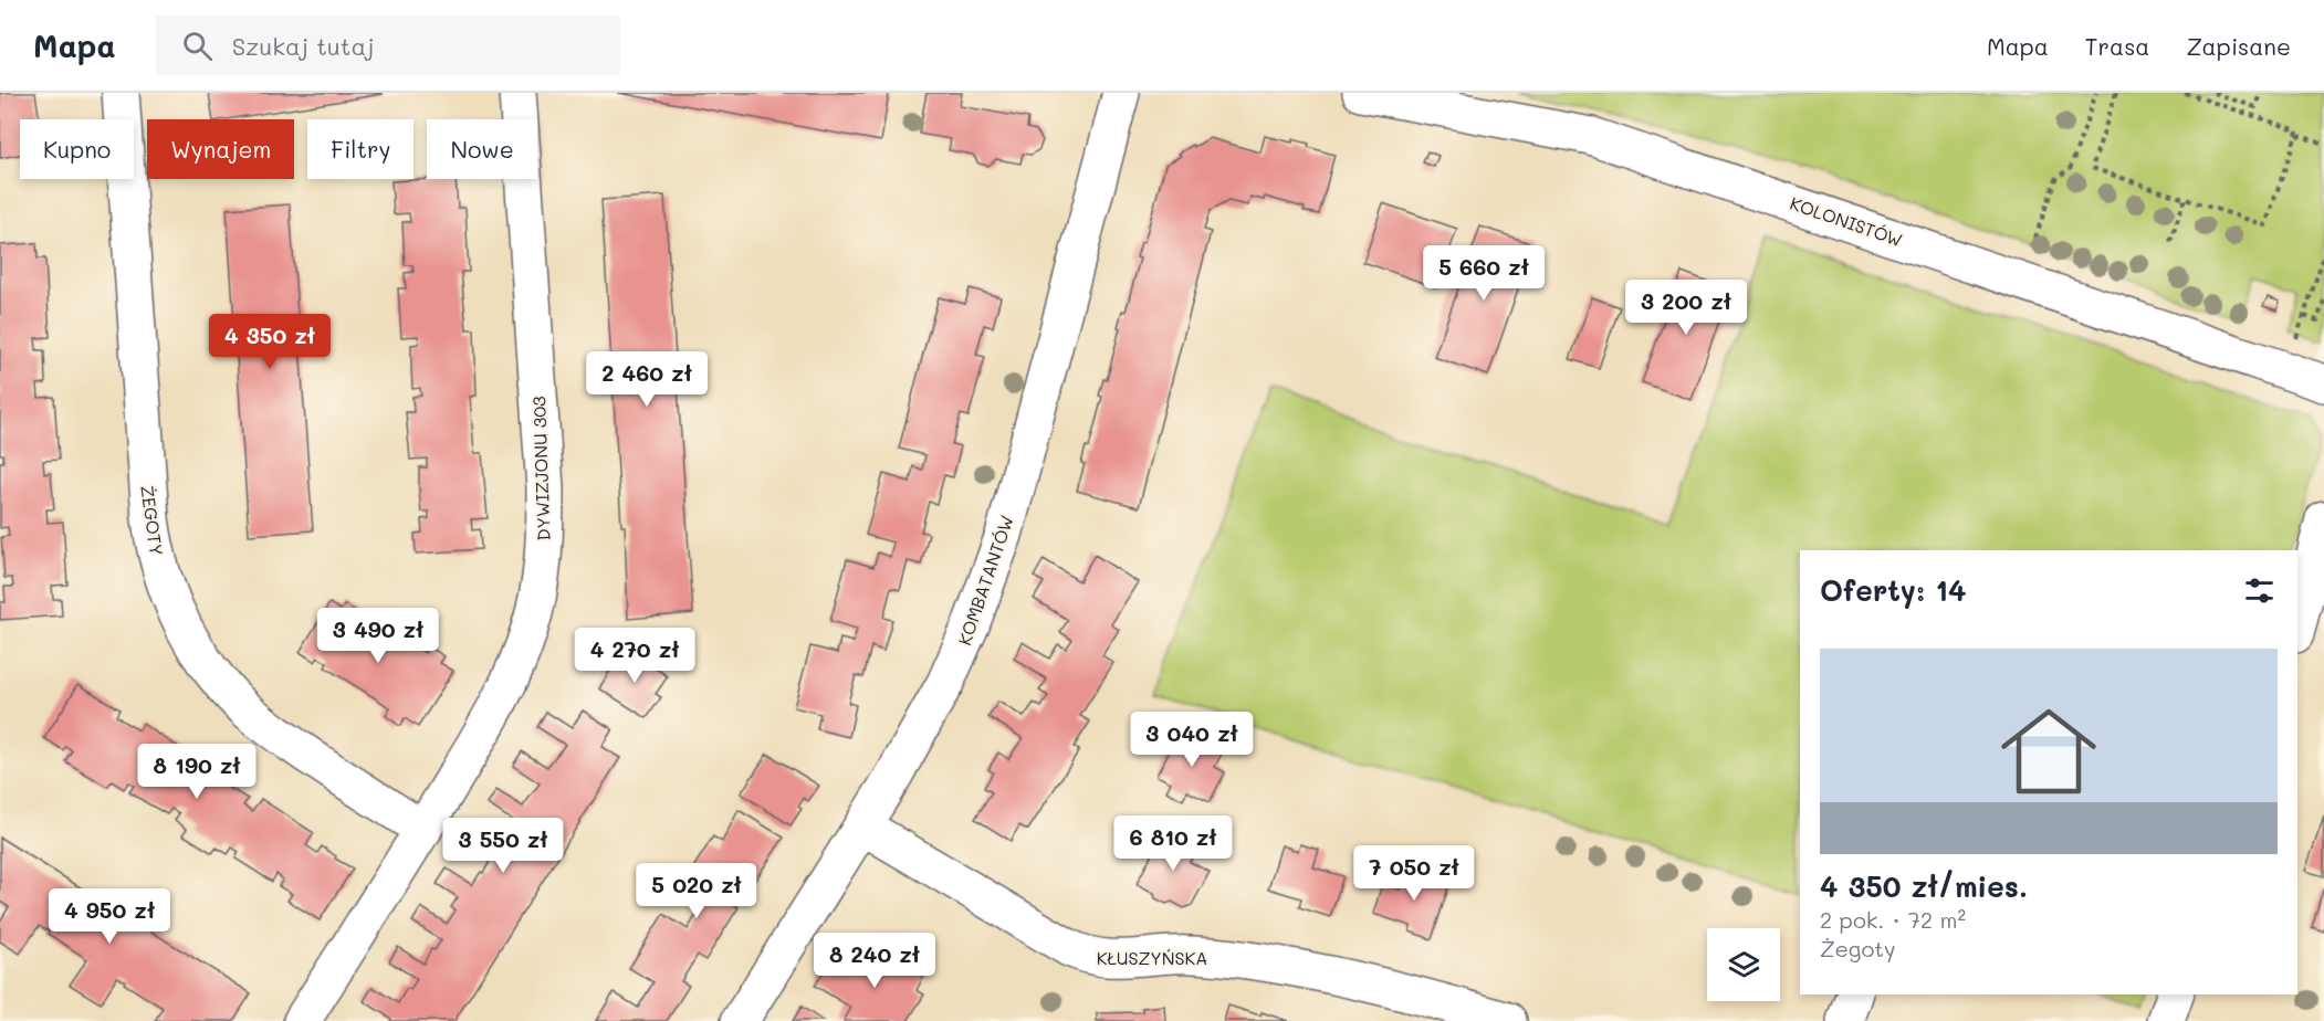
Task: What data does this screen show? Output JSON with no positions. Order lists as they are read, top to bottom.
{
  "streets": {
    "street": [
      "KOLONISTÓW",
      "DYWIZJONU 303",
      "ŻEGOTY",
      "KOMBATANTÓW",
      "KŁUSZYŃSKA"
    ]
  },
  "crossings": [
    ["DYWIZJONU 303", "ŻEGOTY"],
    ["KOMBATANTÓW", "KŁUSZYŃSKA"]
  ],
  "page": {
    "header": "Mapa",
    "search": "Szukaj tutaj",
    "nav": ["Mapa", "Trasa", "Zapisane"],
    "chip": [
      "Kupno",
      "Wynajem",
      "Filtry",
      "Nowe"
    ],
    "price": [
      "5 660 zł",
      "3 200 zł",
      "4 350 zł",
      "2 460 zł",
      "3 490 zł",
      "4 270 zł",
      "3 040 zł",
      "8 190 zł",
      "6 810 zł",
      "3 550 zł",
      "7 050 zł",
      "5 020 zł",
      "4 950 zł",
      "8 240 zł"
    ],
    "heading": "Oferty: 14",
    "list": [
      {
        "name": "4 350 zł/mies.",
        "note": "2 pok. · 72 m² · Żegoty"
      }
    ]
  }
}
